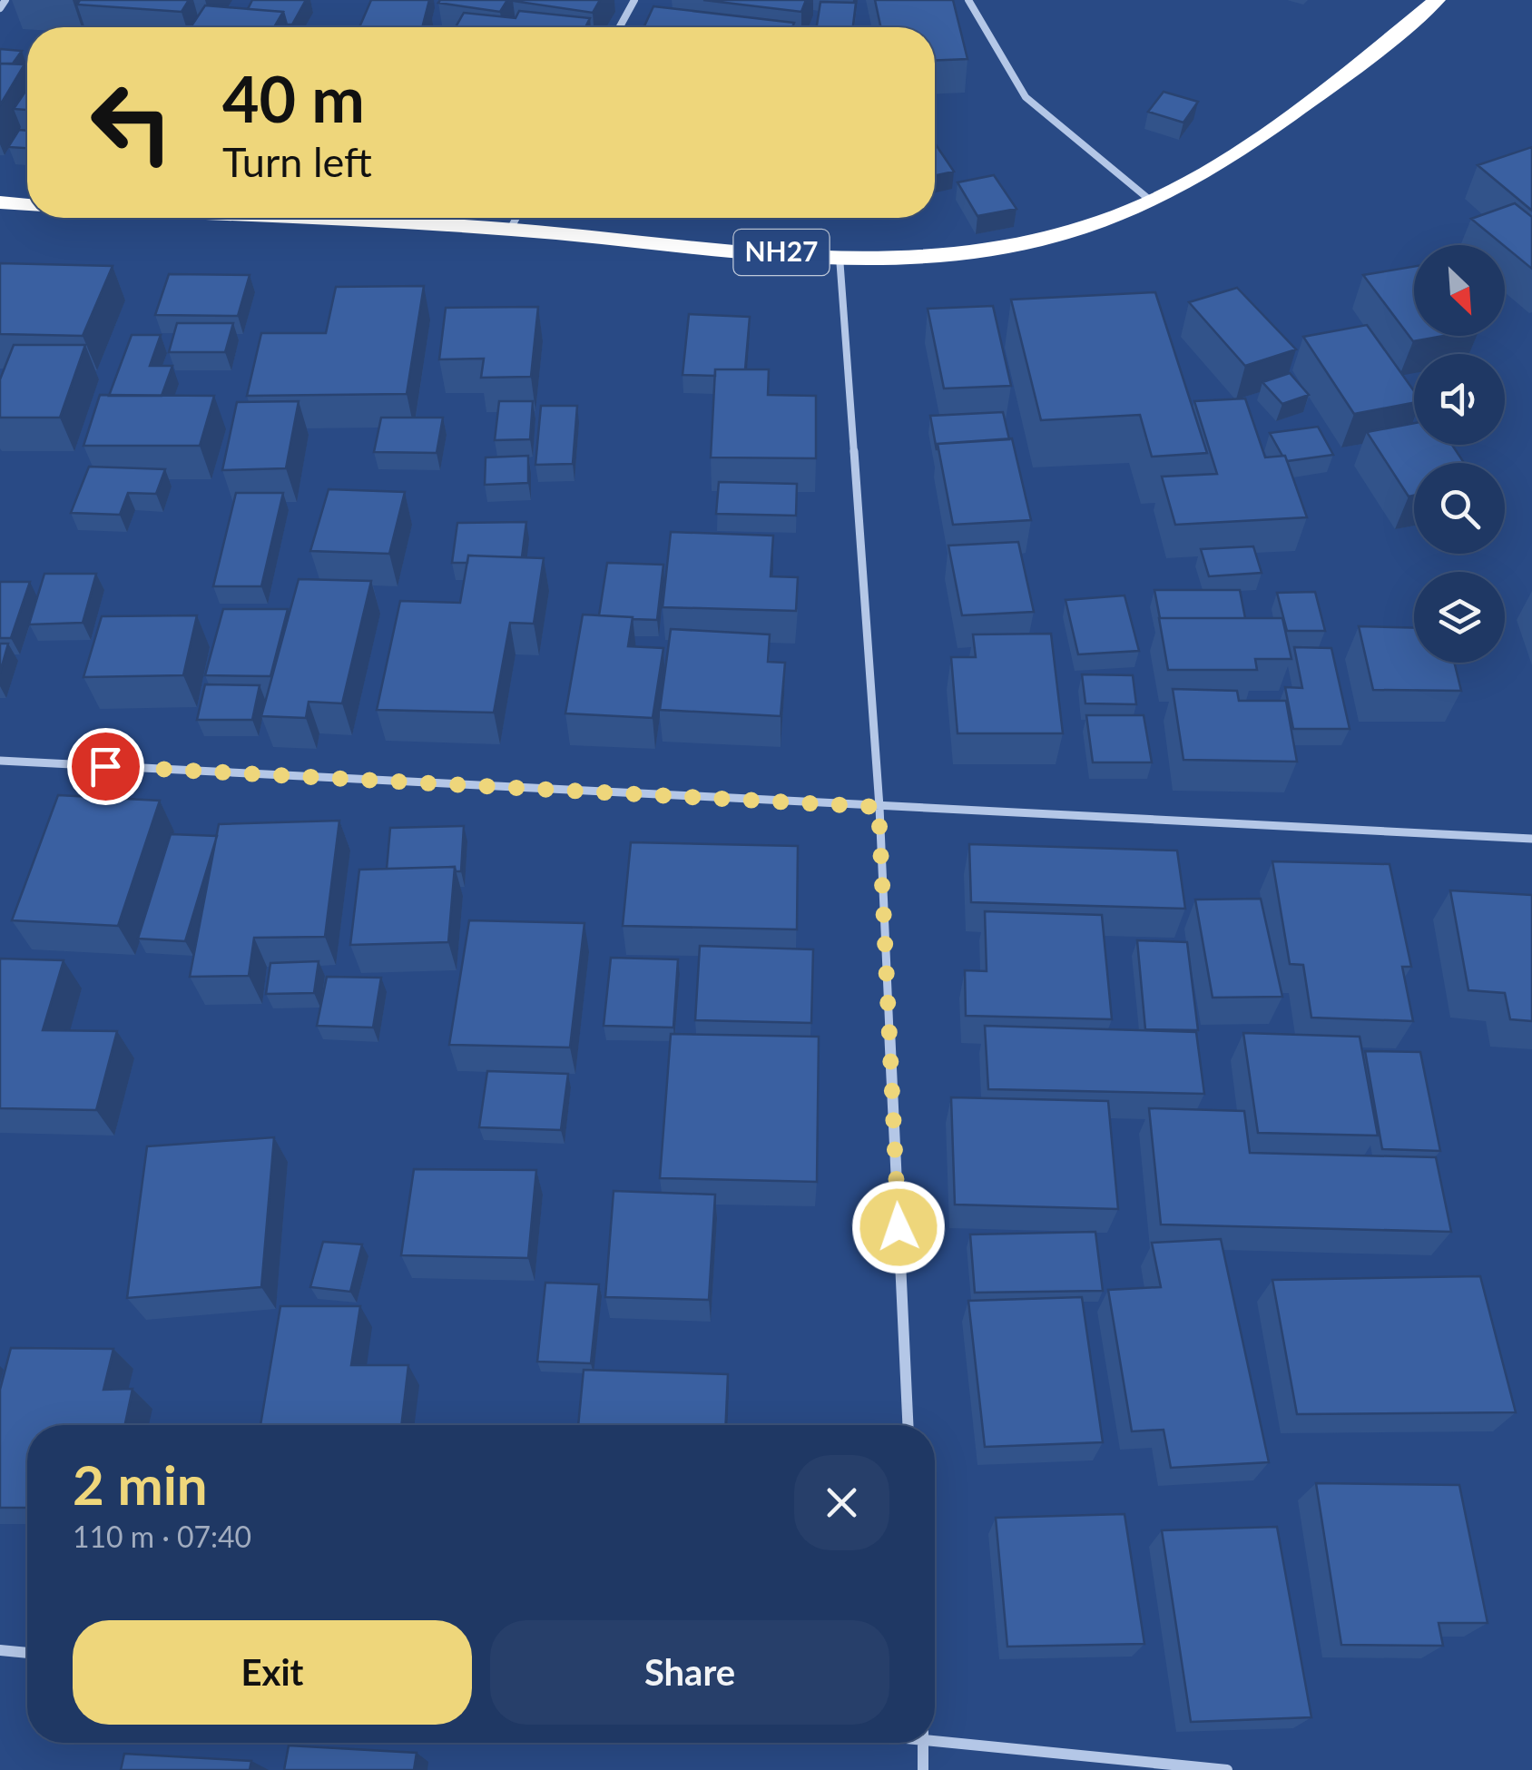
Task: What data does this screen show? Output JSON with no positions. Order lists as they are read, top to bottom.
{
  "streets": {
    "highway": ["NH27"]
  },
  "north": "bottom right",
  "page": {
    "turn": ["40 m", "Turn left"],
    "heading": ["2 min", "110 m · 07:40"],
    "buttons": ["Exit", "Share"]
  }
}
